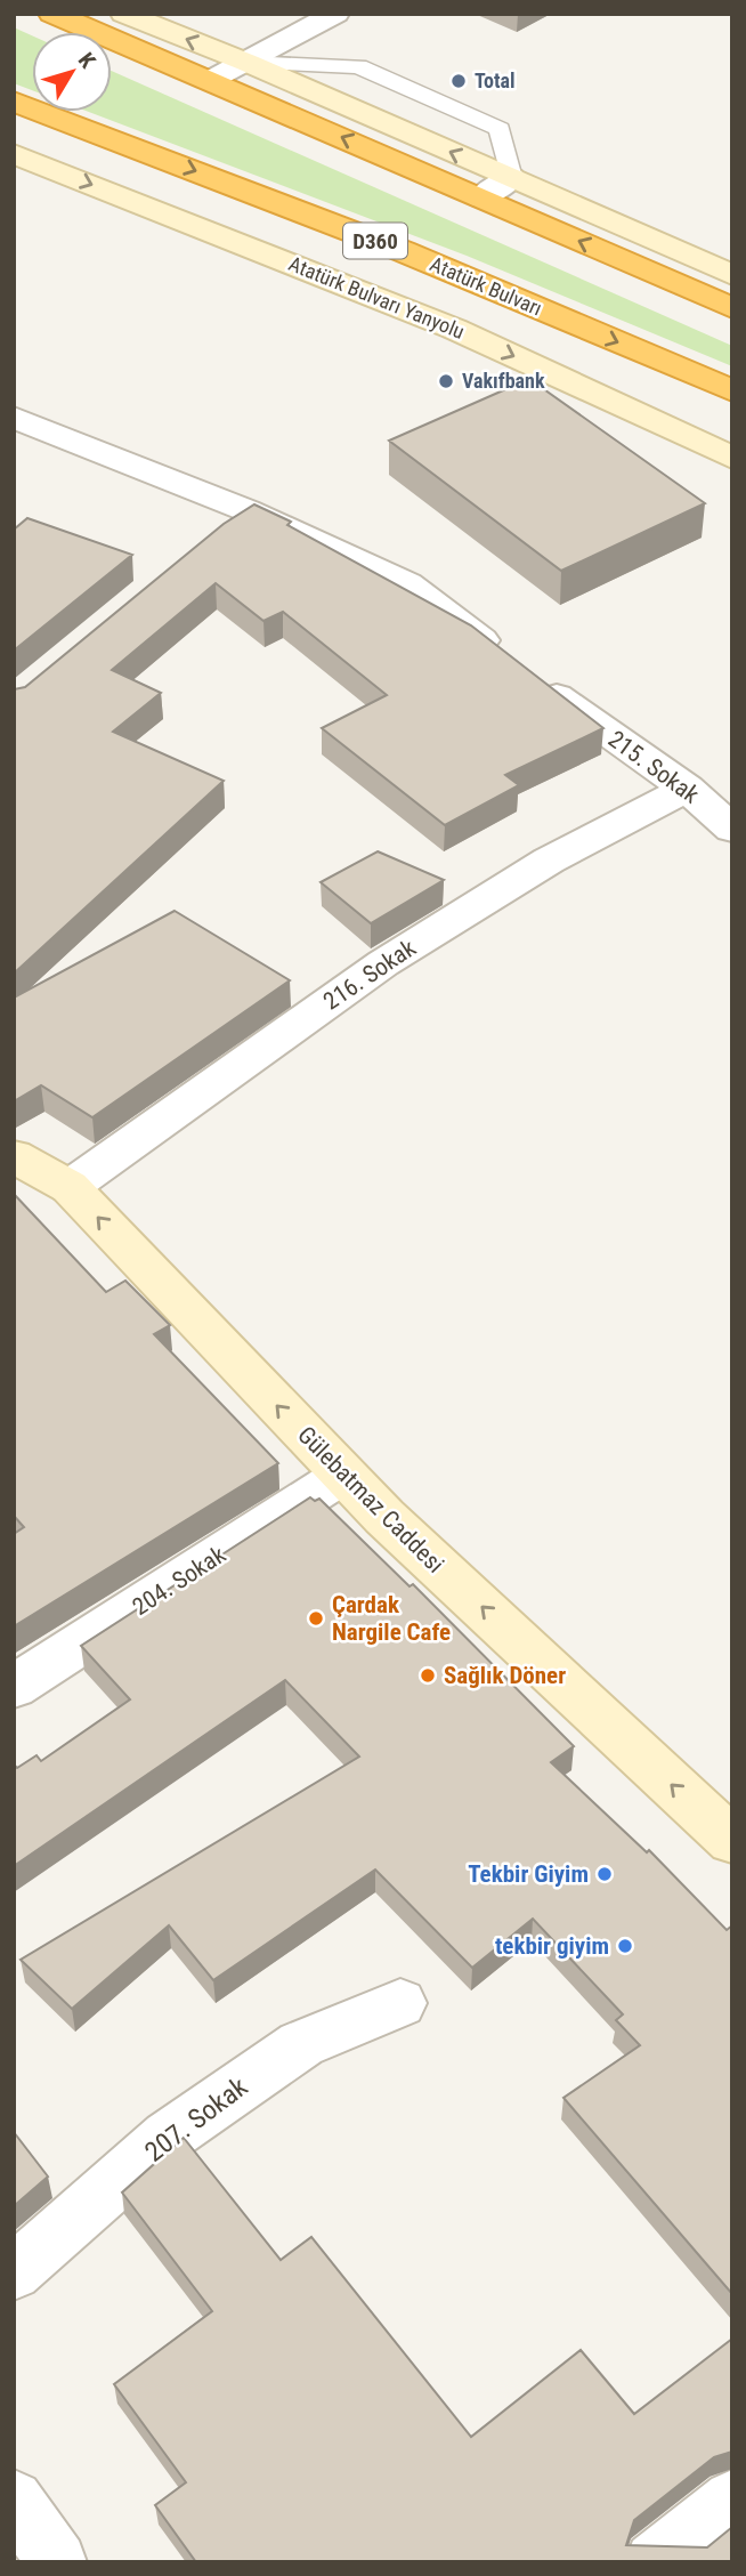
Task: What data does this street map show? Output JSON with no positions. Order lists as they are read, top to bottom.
{
  "streets": {
    "highway": ["D360", "Atatürk Bulvarı"],
    "street": [
      "Atatürk Bulvarı Yanyolu",
      "215. Sokak",
      "216. Sokak",
      "Gülebatmaz Caddesi",
      "204. Sokak",
      "207. Sokak"
    ]
  },
  "crossings": [
    ["215. Sokak", "216. Sokak"],
    ["216. Sokak", "Gülebatmaz Caddesi"],
    ["Gülebatmaz Caddesi", "204. Sokak"]
  ],
  "one_way": ["Gülebatmaz Caddesi"],
  "places": [
    "Total",
    "Vakıfbank",
    "Çardak Nargile Cafe",
    "Sağlık Döner",
    "Tekbir Giyim",
    "tekbir giyim"
  ],
  "north": "top right"
}
